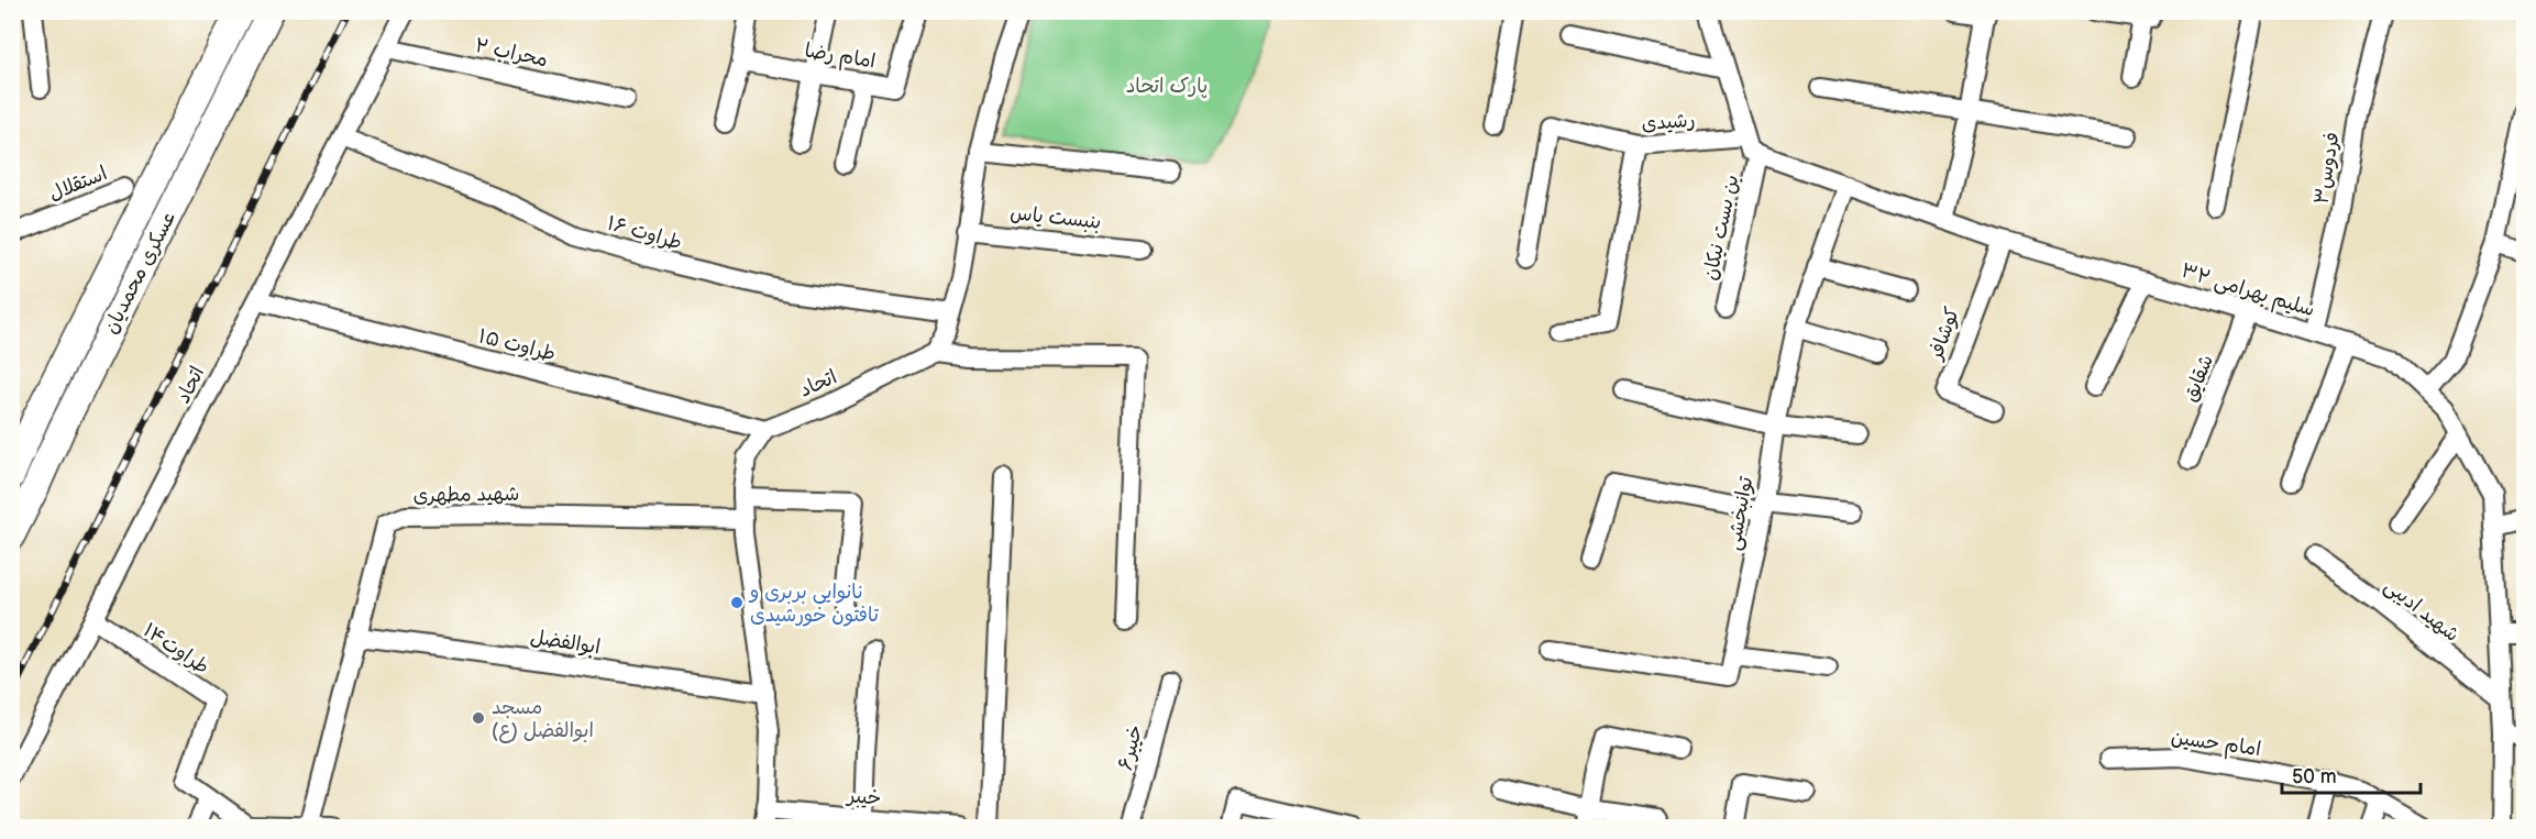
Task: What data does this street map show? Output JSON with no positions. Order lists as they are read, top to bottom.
{
  "streets": {
    "main road": ["عسکری محمدیان"],
    "street": [
      "محراب ۲",
      "امام رضا",
      "رشیدی",
      "فردوس۳",
      "استقلال",
      "بنبست یاس",
      "بن بست نیکان",
      "طراوت ۱۶",
      "سلیم بهرامی ۳۲",
      "کوشافر",
      "طراوت ۱۵",
      "شقایق",
      "اتحاد",
      "شهید مطهری",
      "توانبخشی",
      "شهید ادیبی",
      "ابوالفضل",
      "طراوت۱۴",
      "امام حسین",
      "خیبر۶",
      "خیبر"
    ]
  },
  "crossings": [
    ["محراب ۲", "اتحاد"],
    ["فردوس۳", "سلیم بهرامی ۳۲"],
    ["بن بست نیکان", "سلیم بهرامی ۳۲"],
    ["طراوت ۱۶", "اتحاد"],
    ["سلیم بهرامی ۳۲", "کوشافر"],
    ["سلیم بهرامی ۳۲", "شقایق"],
    ["سلیم بهرامی ۳۲", "توانبخشی"],
    ["سلیم بهرامی ۳۲", "شهید ادیبی"],
    ["طراوت ۱۵", "اتحاد"],
    ["اتحاد", "طراوت۱۴"],
    ["شهید مطهری", "ابوالفضل"],
    ["شهید مطهری", "طراوت۱۴"]
  ],
  "parks": ["پارک اتحاد"],
  "places": ["نانوایی بربری و تافتون خورشیدی", "مسجد ابوالفضل (ع)"],
  "scale_bar": "50 m"
}
